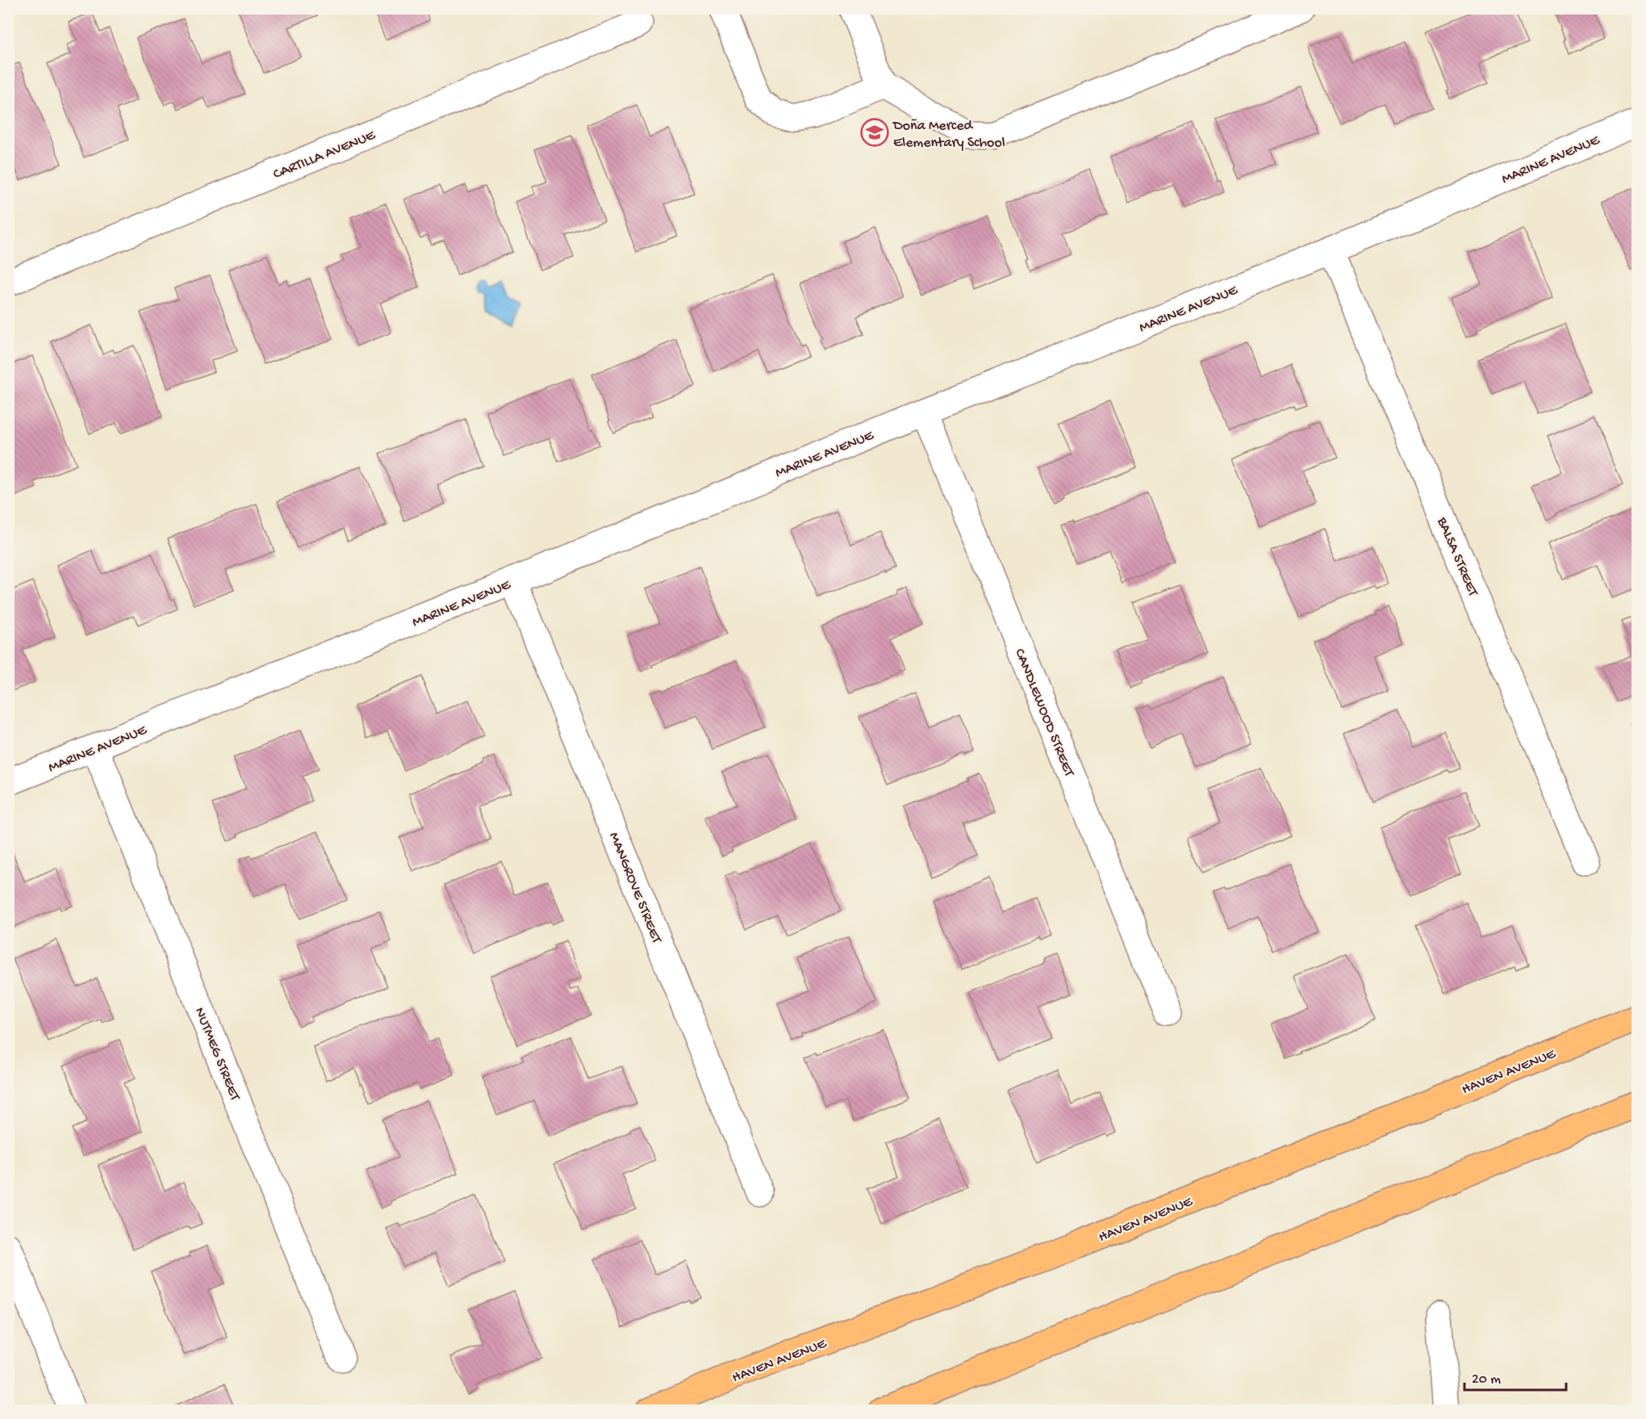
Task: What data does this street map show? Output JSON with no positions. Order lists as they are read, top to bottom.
{
  "streets": {
    "main road": ["HAVEN AVENUE"],
    "street": [
      "CARTILLA AVENUE",
      "MARINE AVENUE",
      "BALSA STREET",
      "CANDLEWOOD STREET",
      "MANGROVE STREET",
      "NUTMEG STREET"
    ]
  },
  "crossings": [
    ["MARINE AVENUE", "BALSA STREET"],
    ["MARINE AVENUE", "CANDLEWOOD STREET"],
    ["MARINE AVENUE", "MANGROVE STREET"],
    ["MARINE AVENUE", "NUTMEG STREET"]
  ],
  "places": {
    "school or university": ["Doña Merced Elementary School"]
  },
  "scale_bar": "20 m"
}
